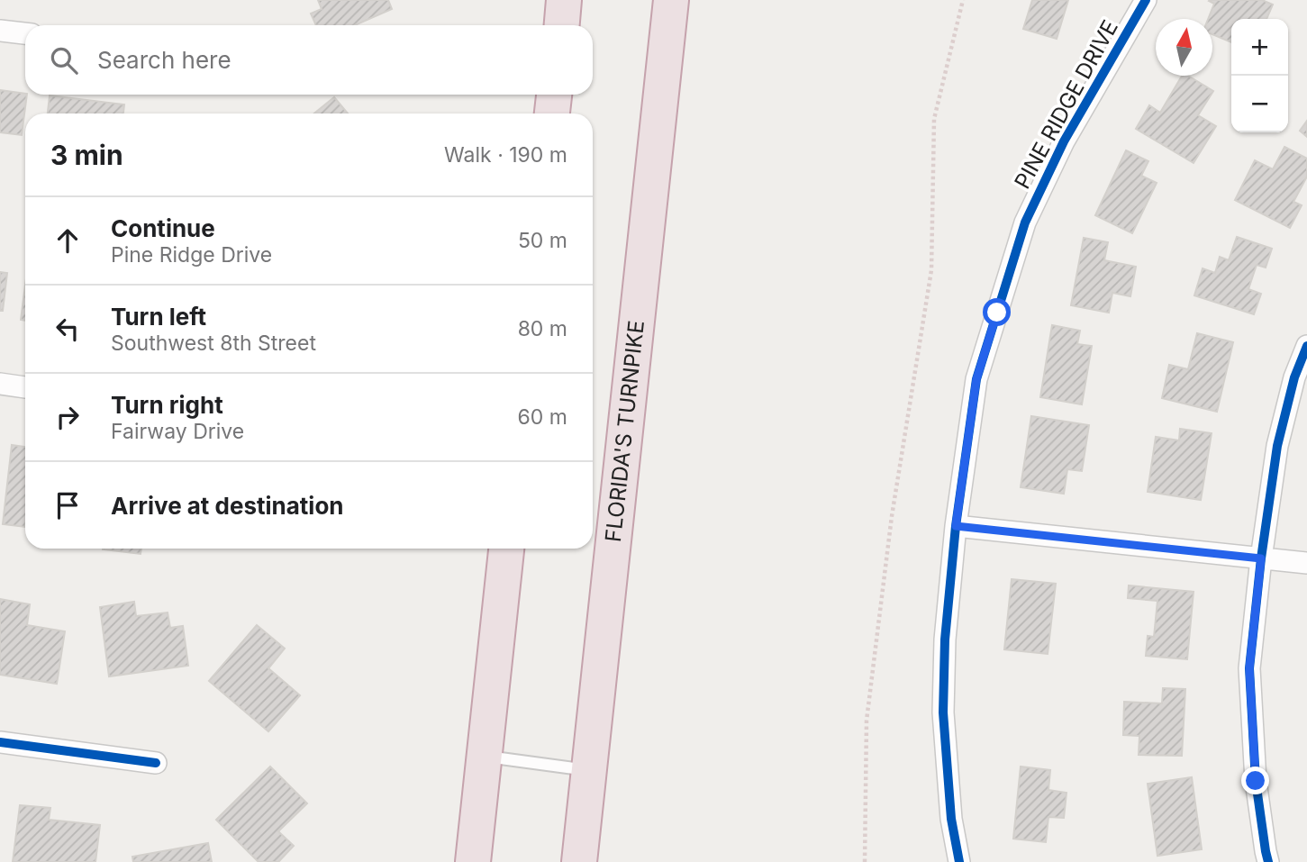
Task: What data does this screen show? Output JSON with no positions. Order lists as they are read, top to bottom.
{
  "streets": {
    "highway": ["FLORIDA'S TURNPIKE"],
    "street": ["PINE RIDGE DRIVE"]
  },
  "north": "top",
  "page": {
    "map_buttons": ["+", "−"],
    "search": "Search here",
    "heading": ["3 min", "Walk · 190 m"],
    "list": [
      ["Continue", "Pine Ridge Drive", "50 m"],
      ["Turn left", "Southwest 8th Street", "80 m"],
      ["Turn right", "Fairway Drive", "60 m"],
      "Arrive at destination"
    ]
  }
}
